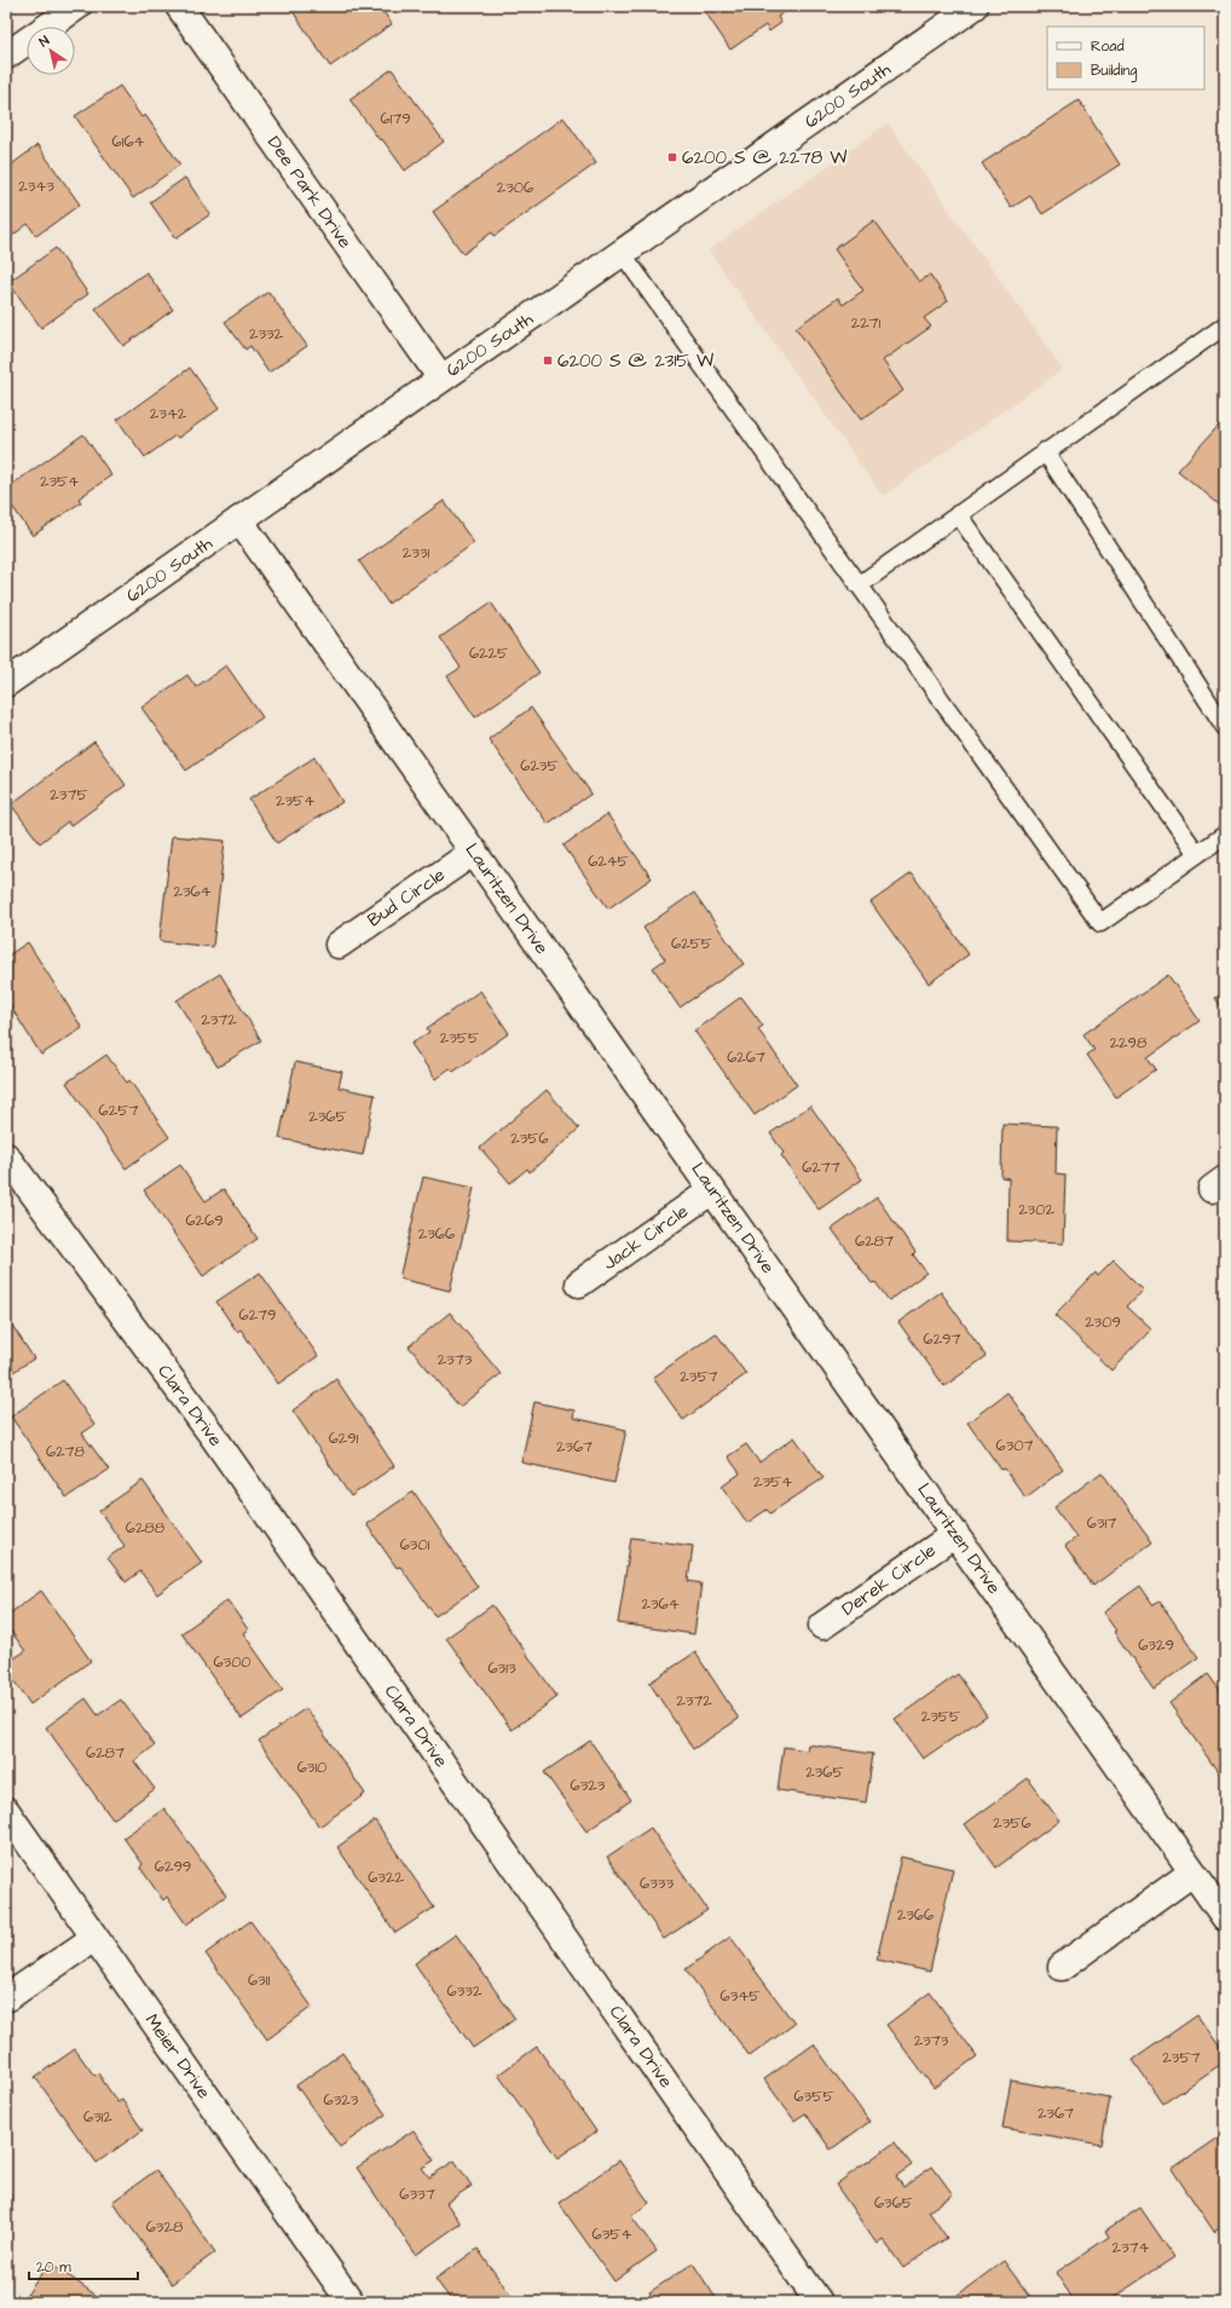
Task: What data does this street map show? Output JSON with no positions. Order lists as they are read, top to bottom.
{
  "streets": {
    "street": [
      "6200 South",
      "Dee Park Drive",
      "Bud Circle",
      "Lauritzen Drive",
      "Jack Circle",
      "Clara Drive",
      "Derek Circle",
      "Meier Drive"
    ]
  },
  "crossings": [
    ["6200 South", "Dee Park Drive"],
    ["6200 South", "Lauritzen Drive"],
    ["Bud Circle", "Lauritzen Drive"],
    ["Lauritzen Drive", "Jack Circle"],
    ["Lauritzen Drive", "Derek Circle"]
  ],
  "places": {
    "transit": ["6200 S @ 2278 W", "6200 S @ 2315 W"]
  },
  "house_numbers": [
    "6179",
    "6164",
    "2343",
    "2306",
    "2271",
    "2332",
    "2342",
    "2354",
    "2331",
    "6225",
    "6235",
    "2375",
    "2354",
    "6245",
    "2364",
    "6255",
    "2372",
    "2355",
    "2298",
    "6267",
    "6257",
    "2365",
    "2356",
    "6277",
    "2302",
    "6269",
    "2366",
    "6287",
    "6279",
    "2309",
    "6297",
    "2373",
    "2357",
    "6291",
    "6307",
    "2367",
    "6278",
    "2354",
    "6317",
    "6288",
    "6301",
    "2364",
    "6329",
    "6300",
    "6313",
    "2372",
    "2355",
    "6287",
    "6310",
    "2365",
    "6323",
    "2356",
    "6299",
    "6322",
    "6333",
    "2366",
    "6311",
    "6332",
    "6345",
    "2373",
    "2357",
    "6355",
    "6323",
    "2367",
    "6312",
    "6337",
    "6365",
    "6328",
    "6354",
    "2374"
  ],
  "legend": ["Road", "Building"],
  "scale_bar": "20 m",
  "north": "top left"
}
